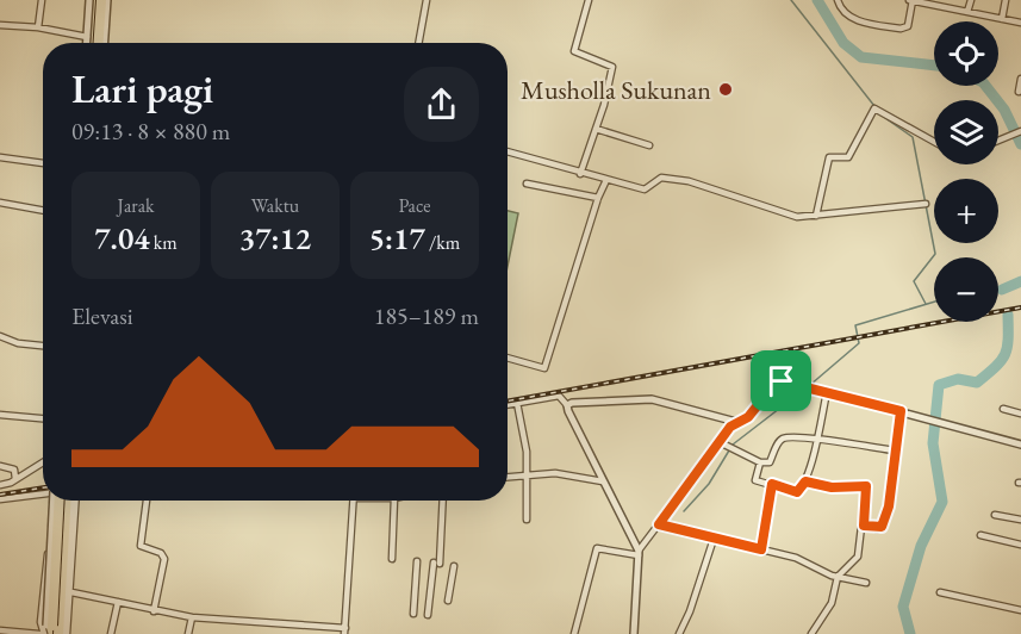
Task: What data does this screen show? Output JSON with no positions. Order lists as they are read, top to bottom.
{
  "places": ["Musholla Sukunan"],
  "page": {
    "map_buttons": ["+", "−"],
    "heading": ["Lari pagi", "09:13 · 8 × 880 m"],
    "stats": [
      ["Jarak", "7.04 km"],
      ["Waktu", "37:12"],
      ["Pace", "5:17 /km"]
    ],
    "chart": ["Elevasi", "185–189 m"]
  }
}
